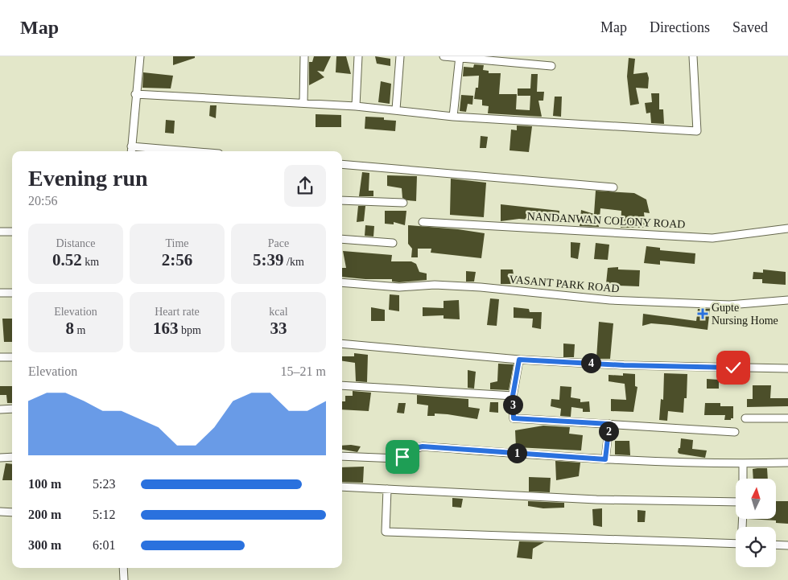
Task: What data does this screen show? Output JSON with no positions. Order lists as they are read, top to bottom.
{
  "streets": {
    "street": ["NANDANWAN COLONY ROAD", "VASANT PARK ROAD"]
  },
  "places": {
    "health": ["Gupte Nursing Home"]
  },
  "north": "top",
  "page": {
    "header": "Map",
    "nav": ["Map", "Directions", "Saved"],
    "heading": ["Evening run", "20:56"],
    "stats": [
      ["Distance", "0.52 km"],
      ["Time", "2:56"],
      ["Pace", "5:39 /km"],
      ["Elevation", "8 m"],
      ["Heart rate", "163 bpm"],
      ["kcal", "33"]
    ],
    "pins": [
      "4",
      "3",
      "2",
      "1"
    ],
    "chart": ["Elevation", "15–21 m"],
    "list": [
      {
        "name": "100 m",
        "note": "5:23"
      },
      {
        "name": "200 m",
        "note": "5:12"
      },
      {
        "name": "300 m",
        "note": "6:01"
      }
    ]
  }
}
